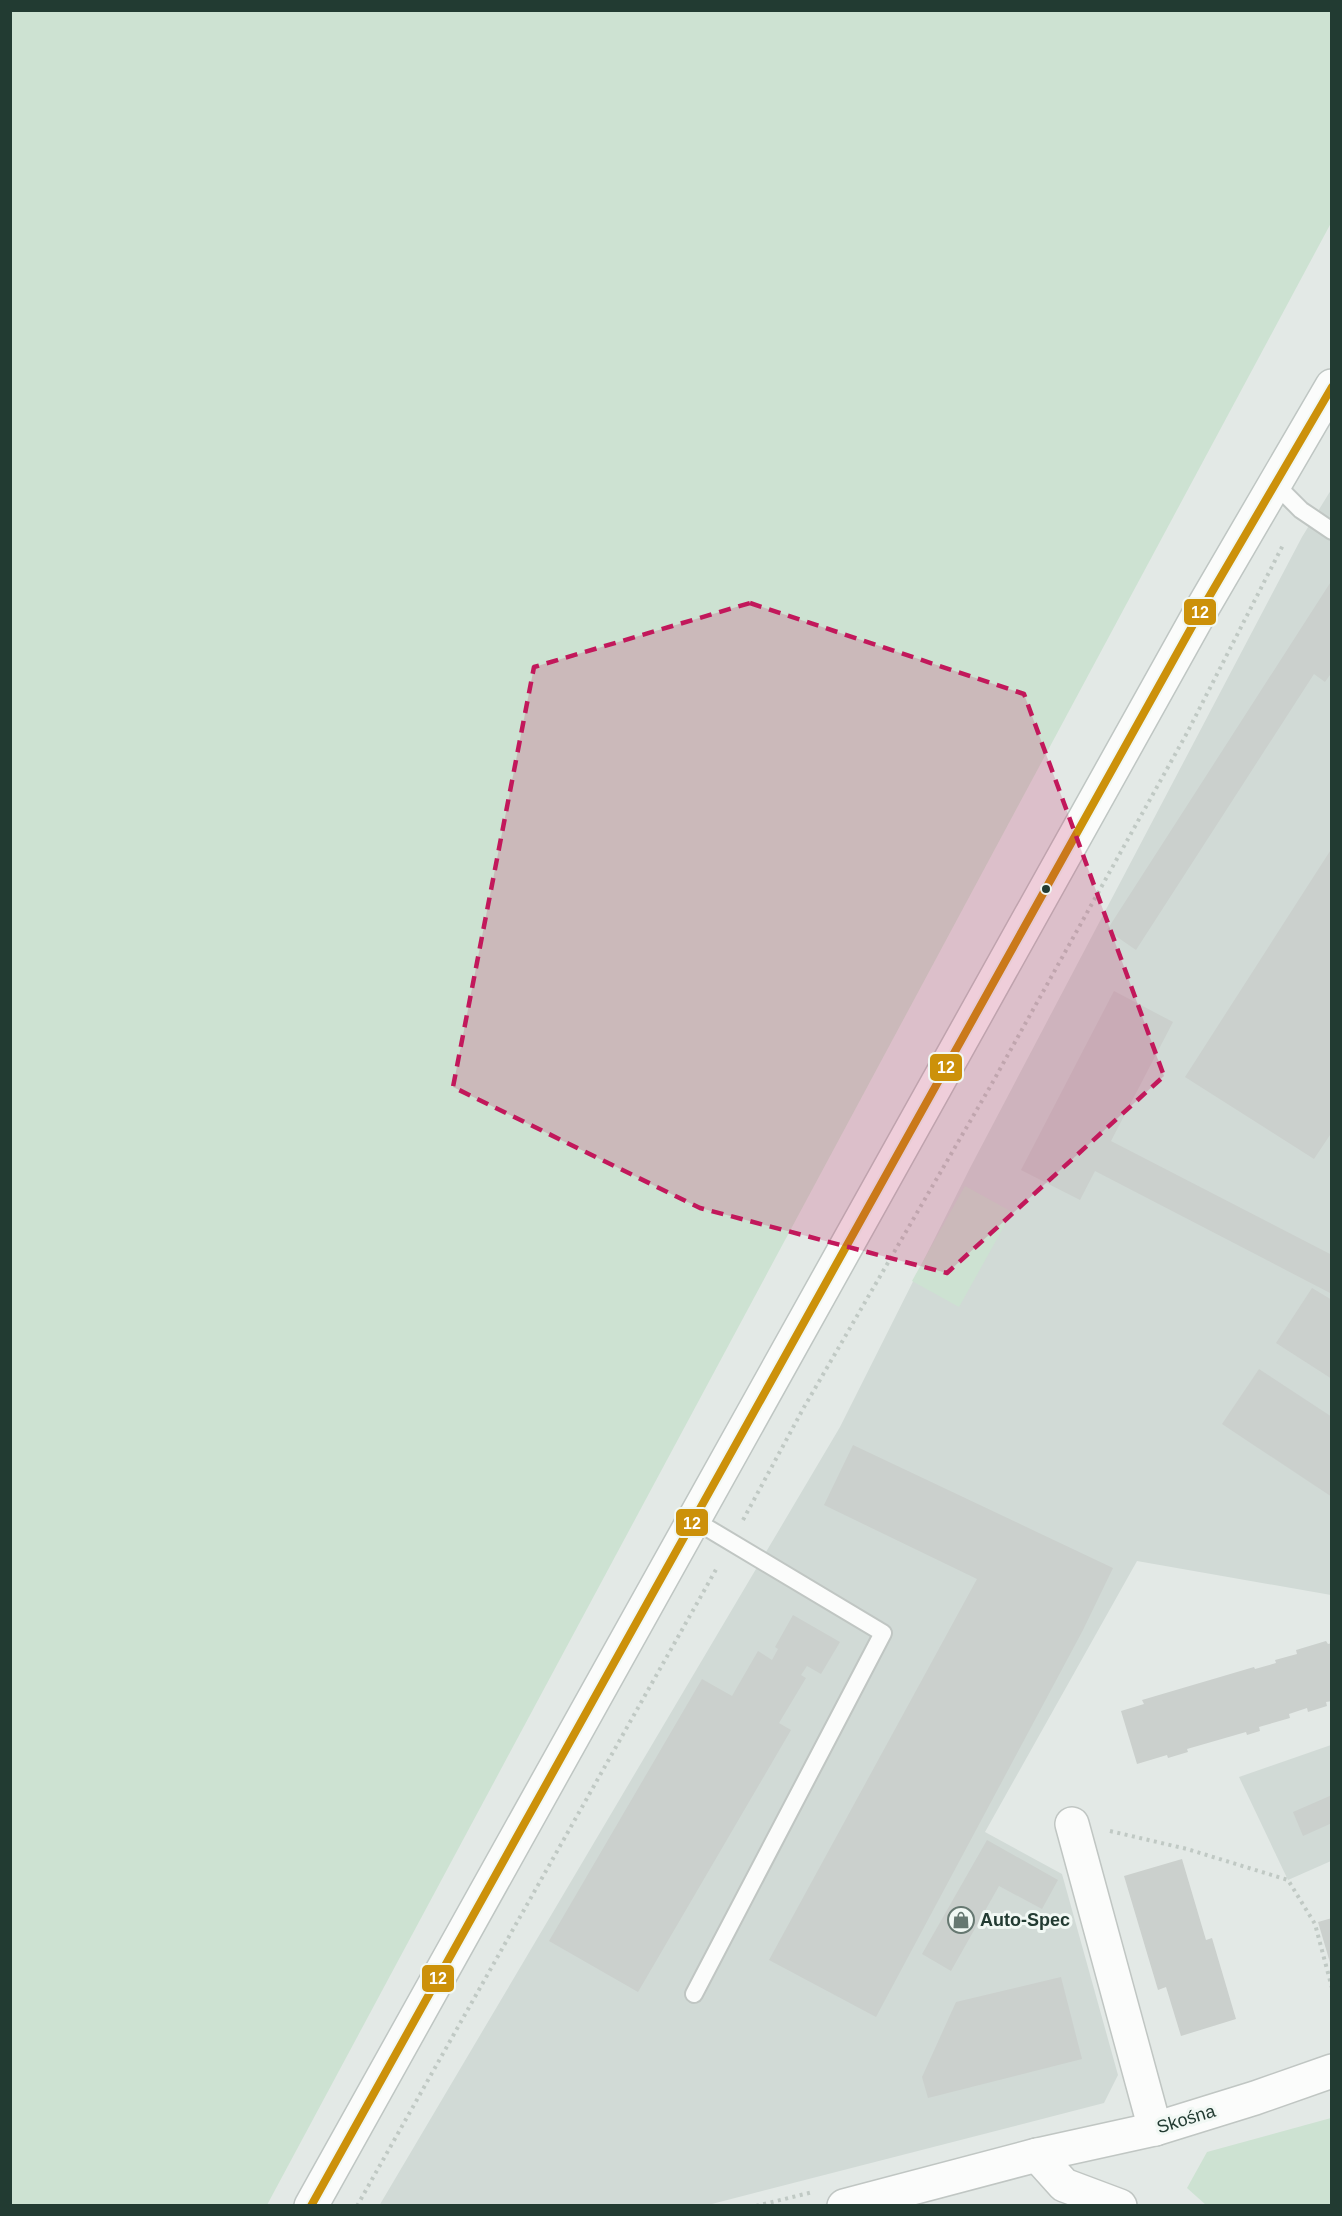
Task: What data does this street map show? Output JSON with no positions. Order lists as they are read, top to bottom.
{
  "streets": {
    "street": ["Skośna"]
  },
  "places": {
    "shop": ["Auto-Spec"]
  },
  "lines": ["transit line 12"]
}
